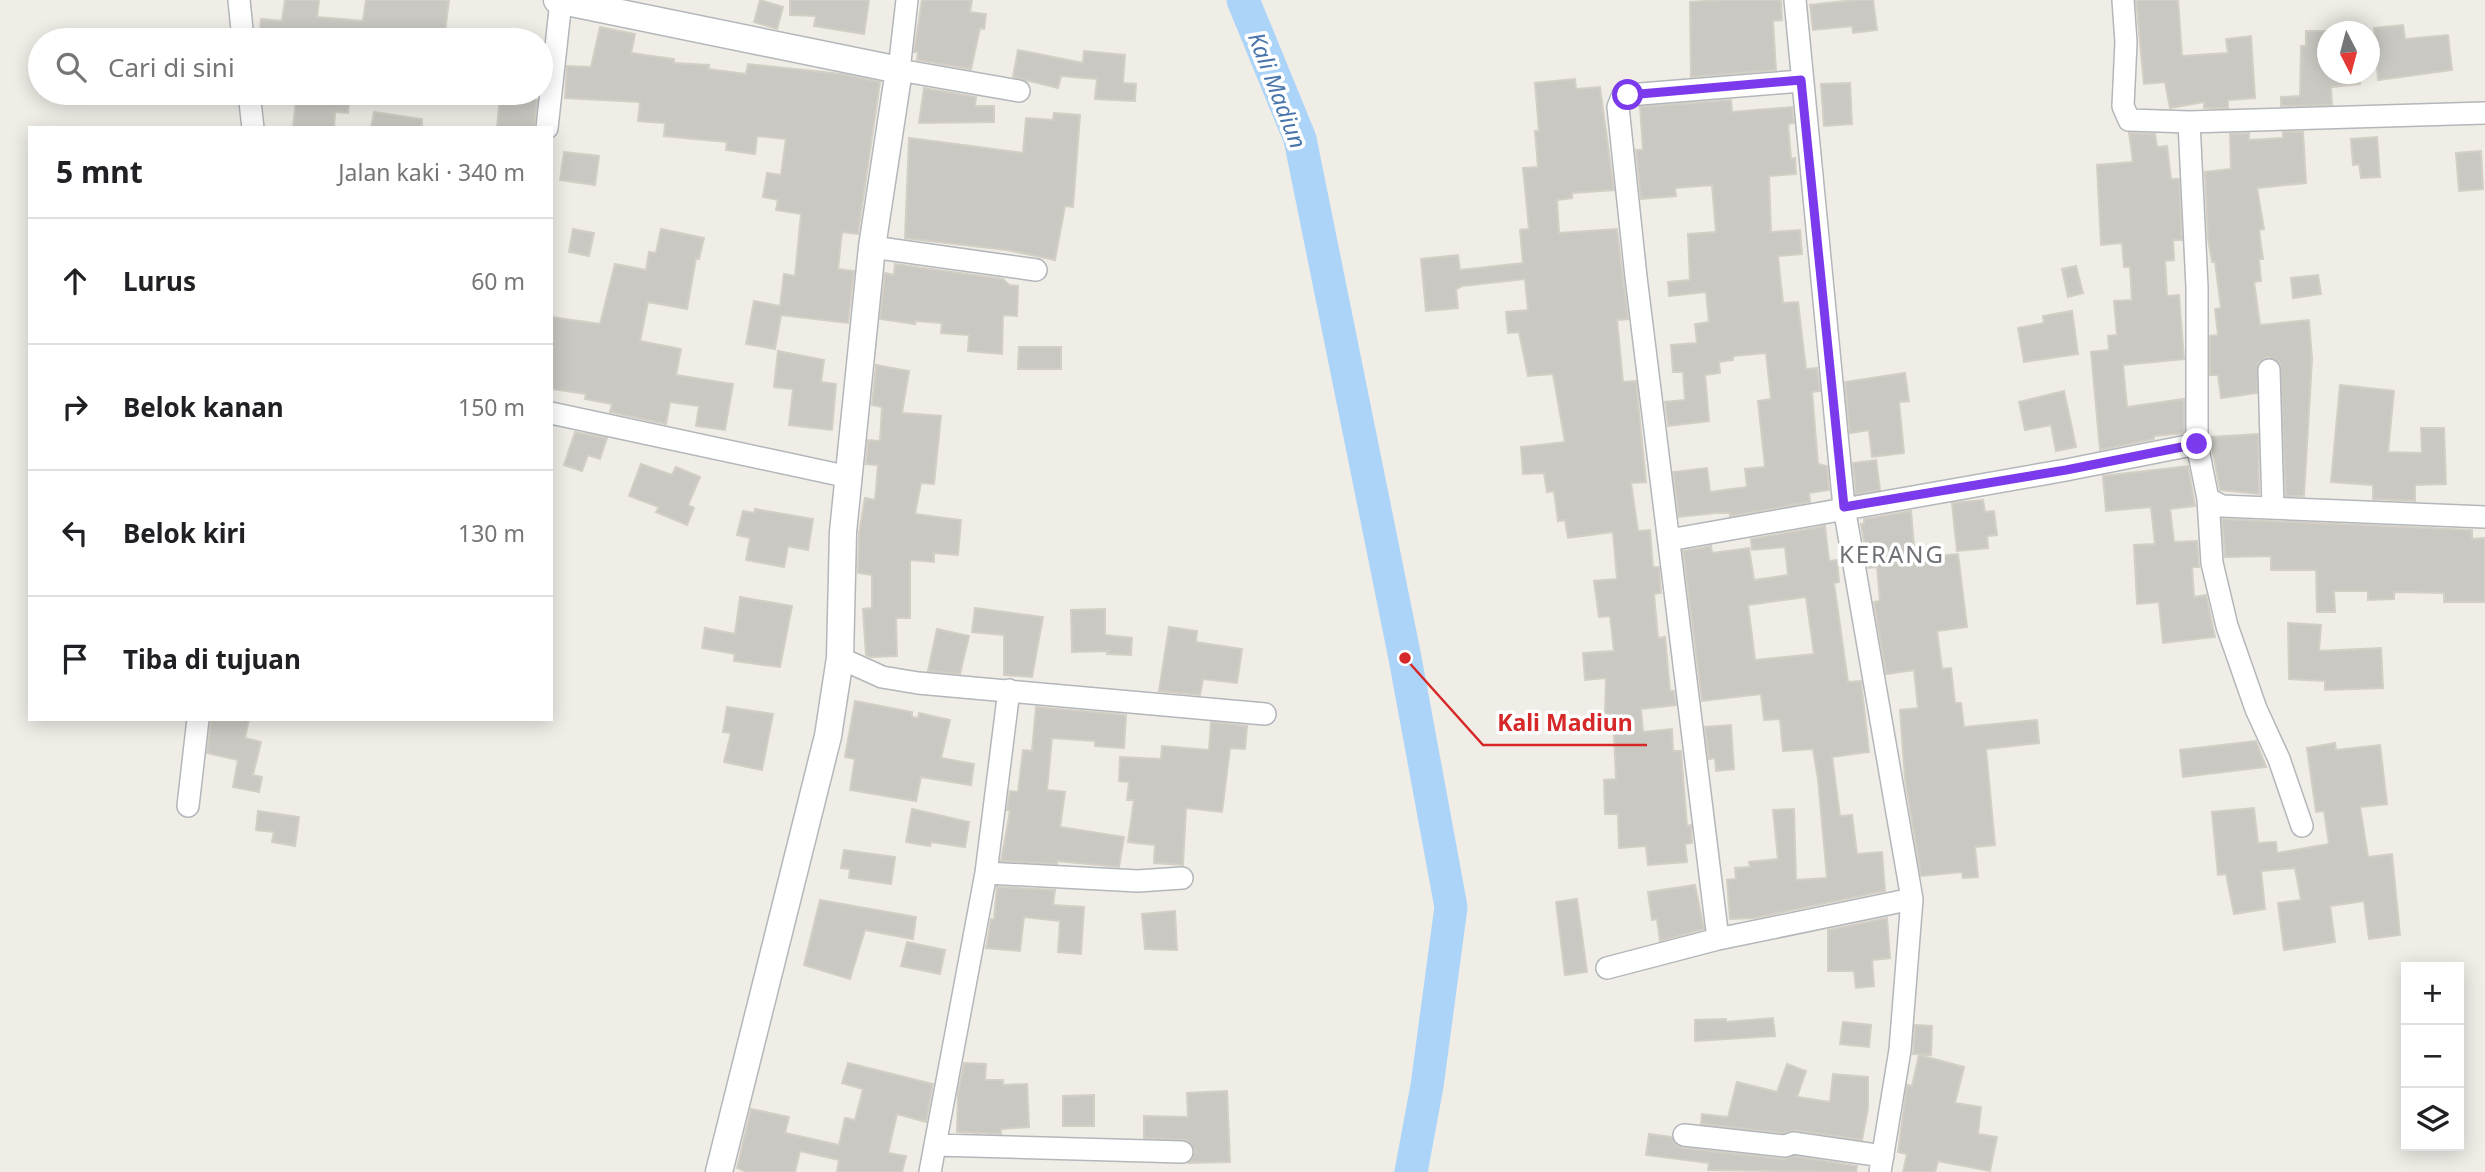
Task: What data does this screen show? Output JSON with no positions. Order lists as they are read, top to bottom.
{
  "districts": ["KERANG"],
  "water": ["Kali Madiun"],
  "places": ["Kali Madiun"],
  "north": "bottom",
  "page": {
    "search": "Cari di sini",
    "heading": ["5 mnt", "Jalan kaki · 340 m"],
    "list": [
      ["Lurus", "60 m"],
      ["Belok kanan", "150 m"],
      ["Belok kiri", "130 m"],
      "Tiba di tujuan"
    ],
    "map_buttons": ["+", "−"]
  }
}
